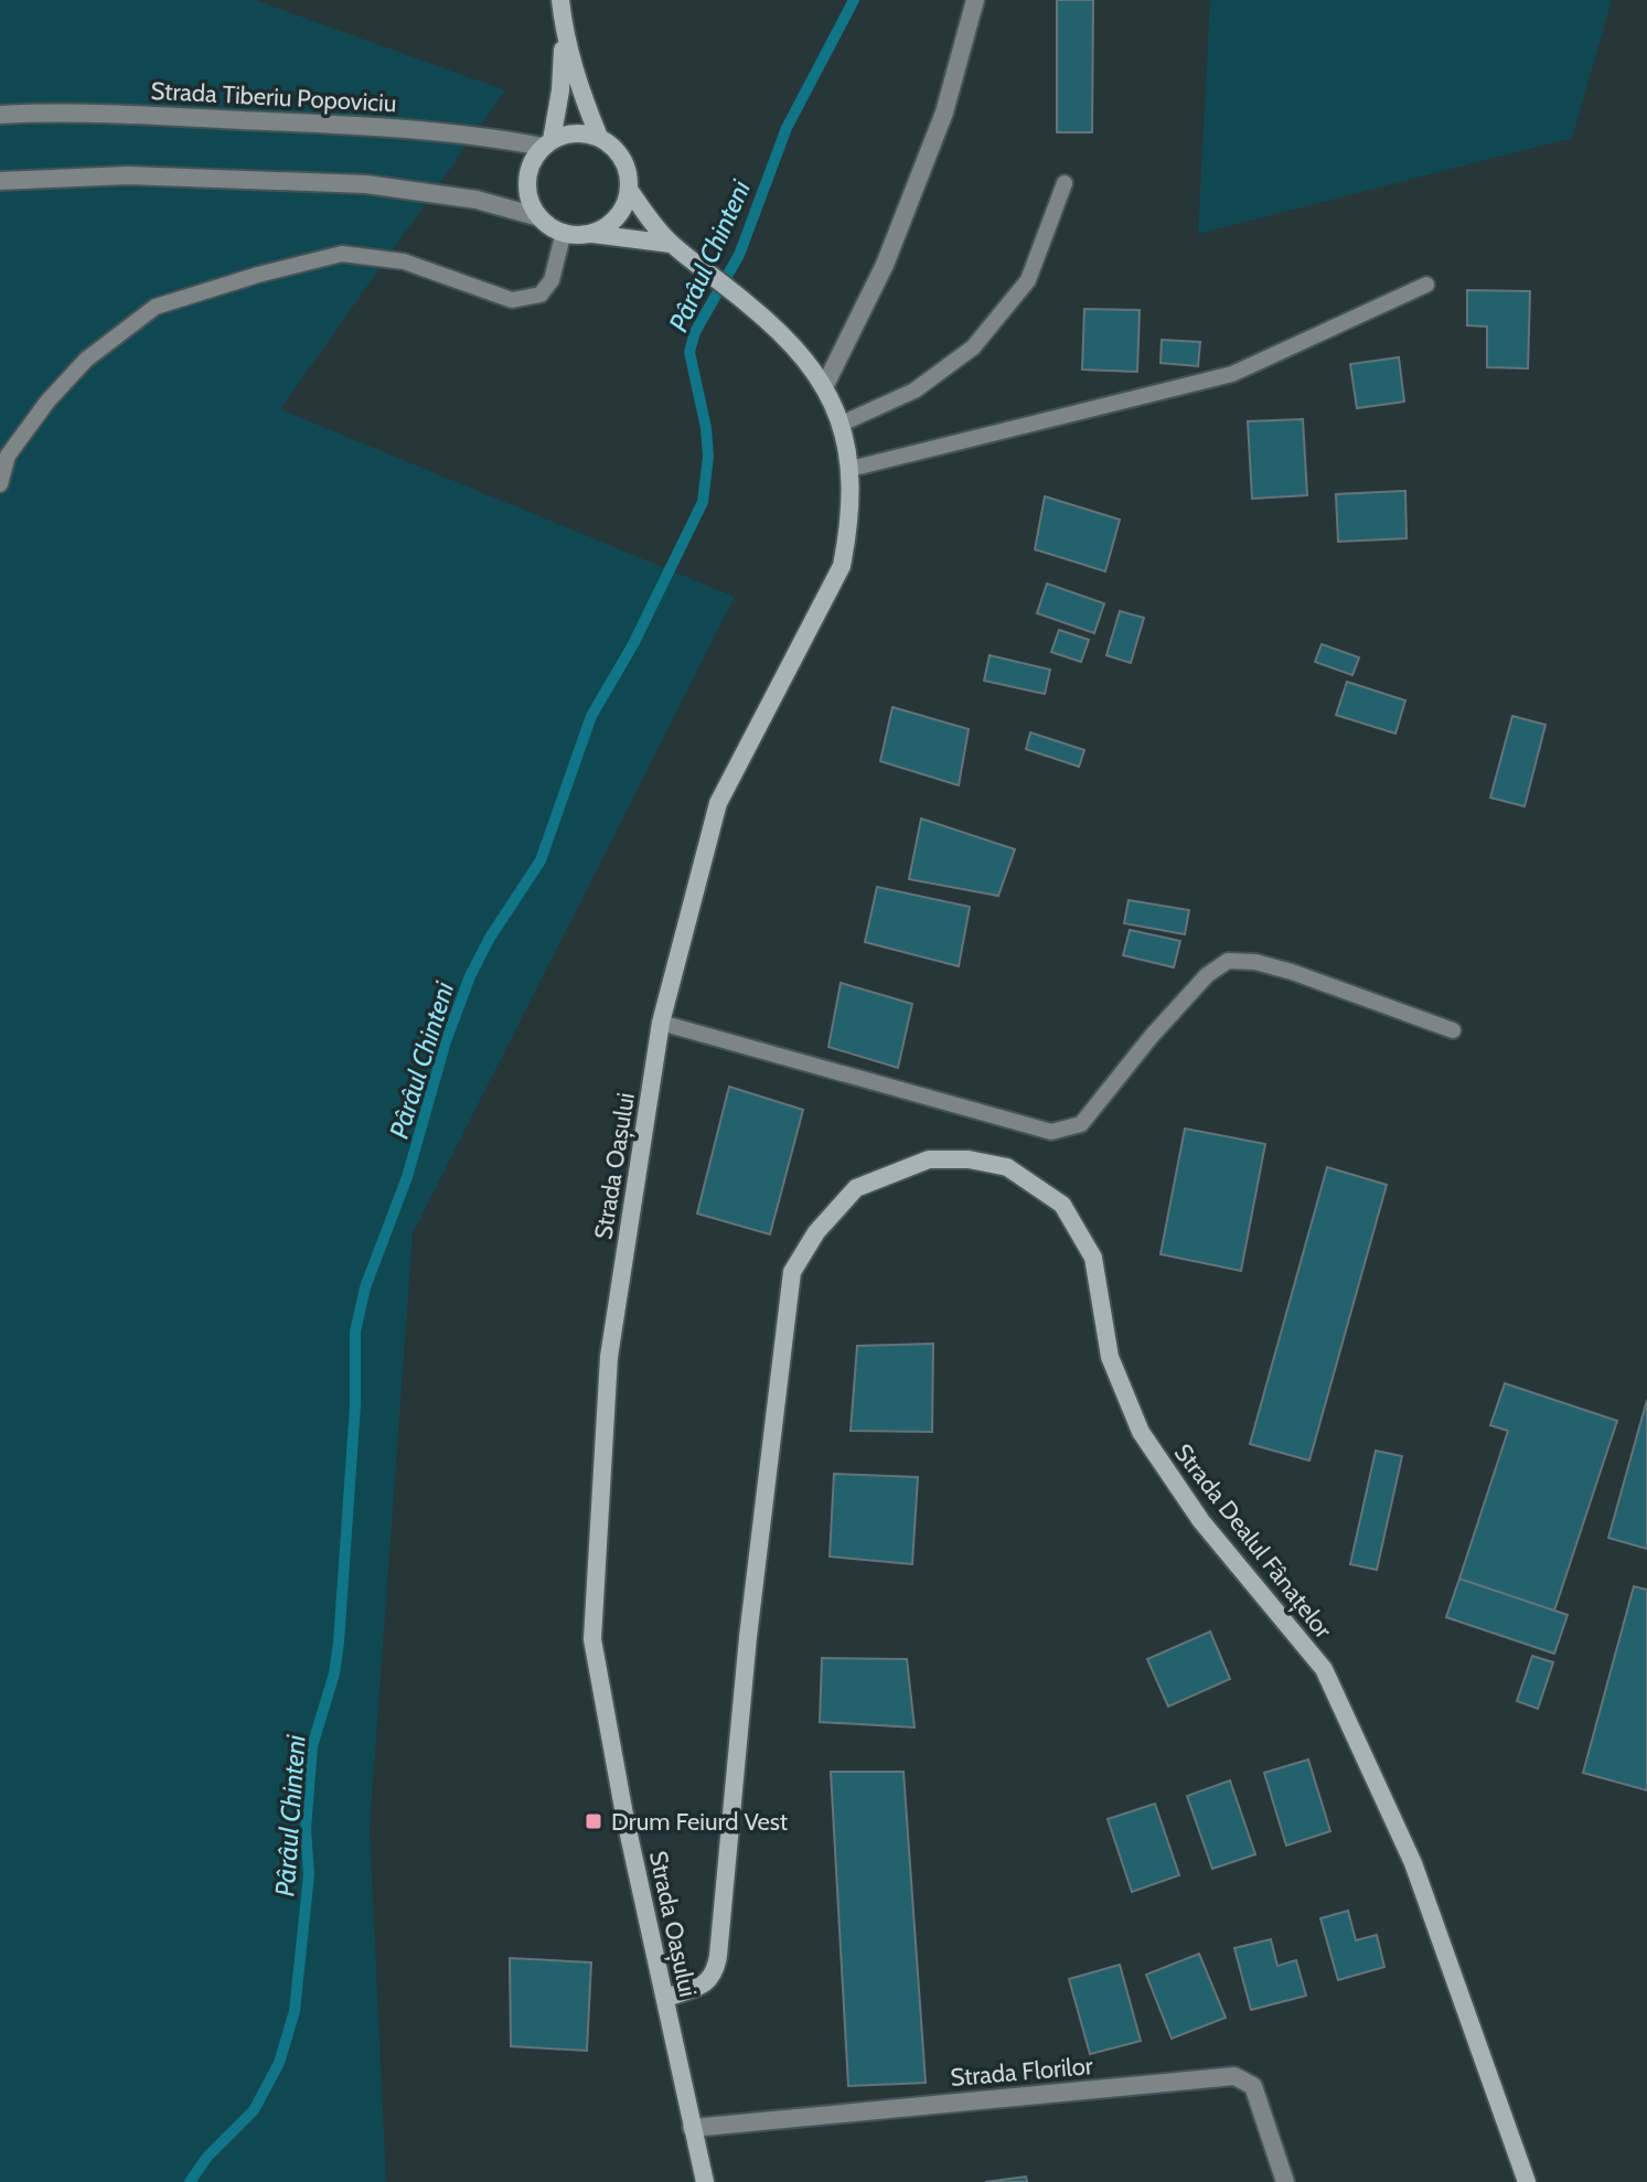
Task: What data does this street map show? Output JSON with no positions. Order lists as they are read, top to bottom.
{
  "streets": {
    "main road": ["Strada Oașului", "Strada Dealul Fânațelor"],
    "street": ["Strada Tiberiu Popoviciu", "Strada Florilor"]
  },
  "crossings": [
    ["Strada Tiberiu Popoviciu", "Strada Oașului"],
    ["Strada Oașului", "Strada Dealul Fânațelor"],
    ["Strada Oașului", "Strada Florilor"]
  ],
  "water": ["Pârâul Chinteni"],
  "places": {
    "transit": ["Drum Feiurd Vest"]
  }
}
